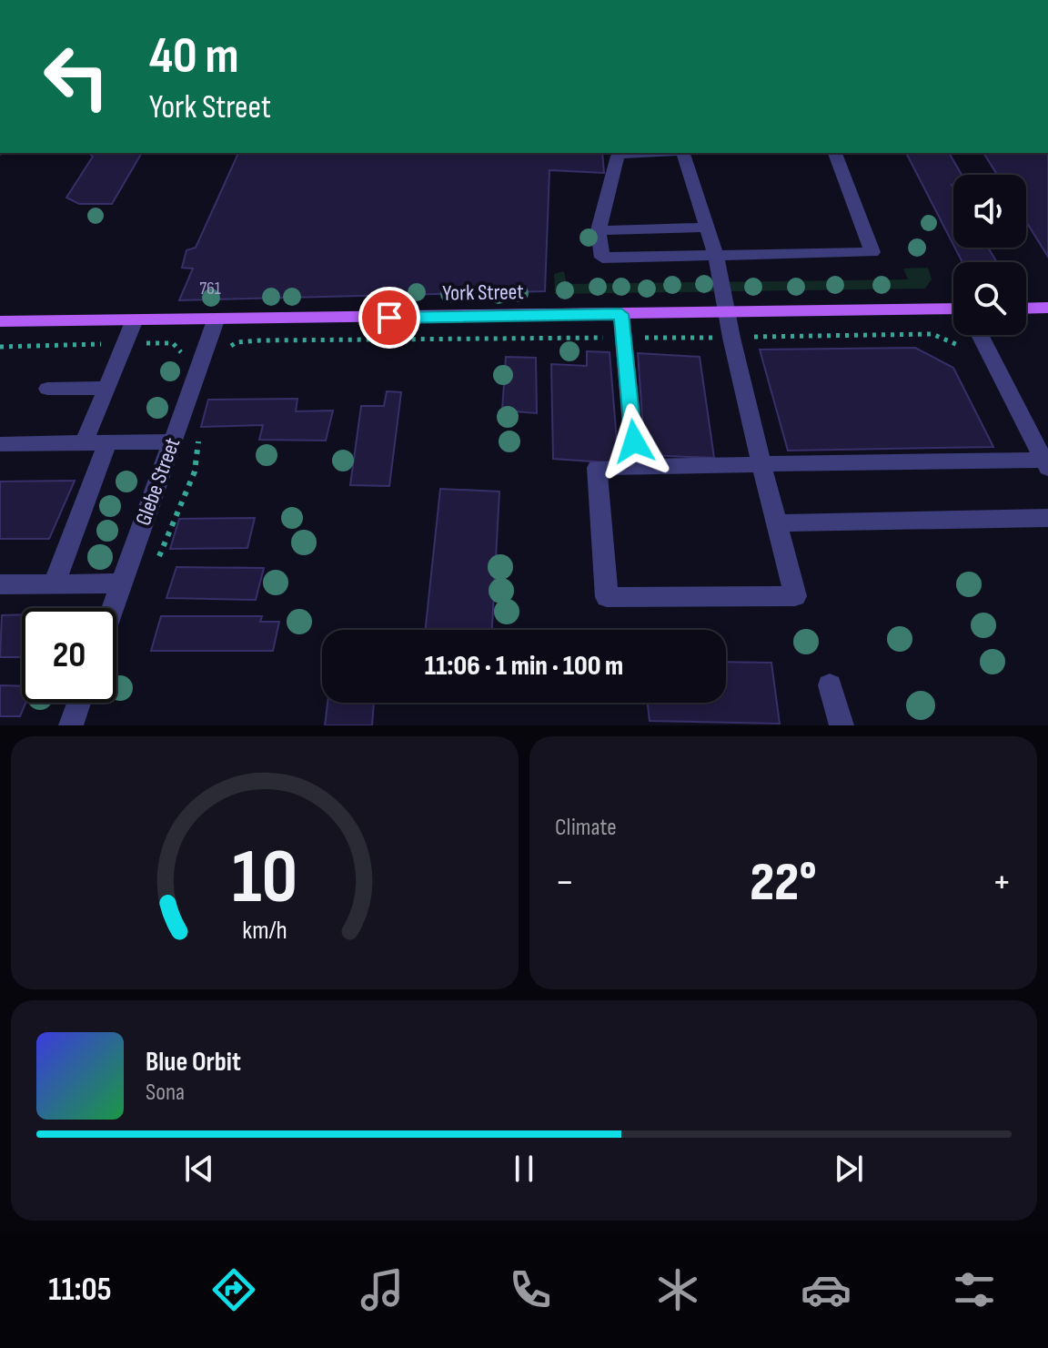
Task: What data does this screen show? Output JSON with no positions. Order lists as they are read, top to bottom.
{
  "streets": {
    "main road": ["York Street"],
    "street": ["Glebe Street"]
  },
  "crossings": [
    ["York Street", "Glebe Street"]
  ],
  "house_numbers": ["761"],
  "page": {
    "turn": ["40 m", "York Street"],
    "limit": "20",
    "trip": "11:06 · 1 min · 100 m",
    "tile": "Climate",
    "heat": ["−", "22°", "+"],
    "song": ["Blue Orbit", "Sona"],
    "tabs": "11:05",
    "gauge": ["10", "km/h"]
  }
}
